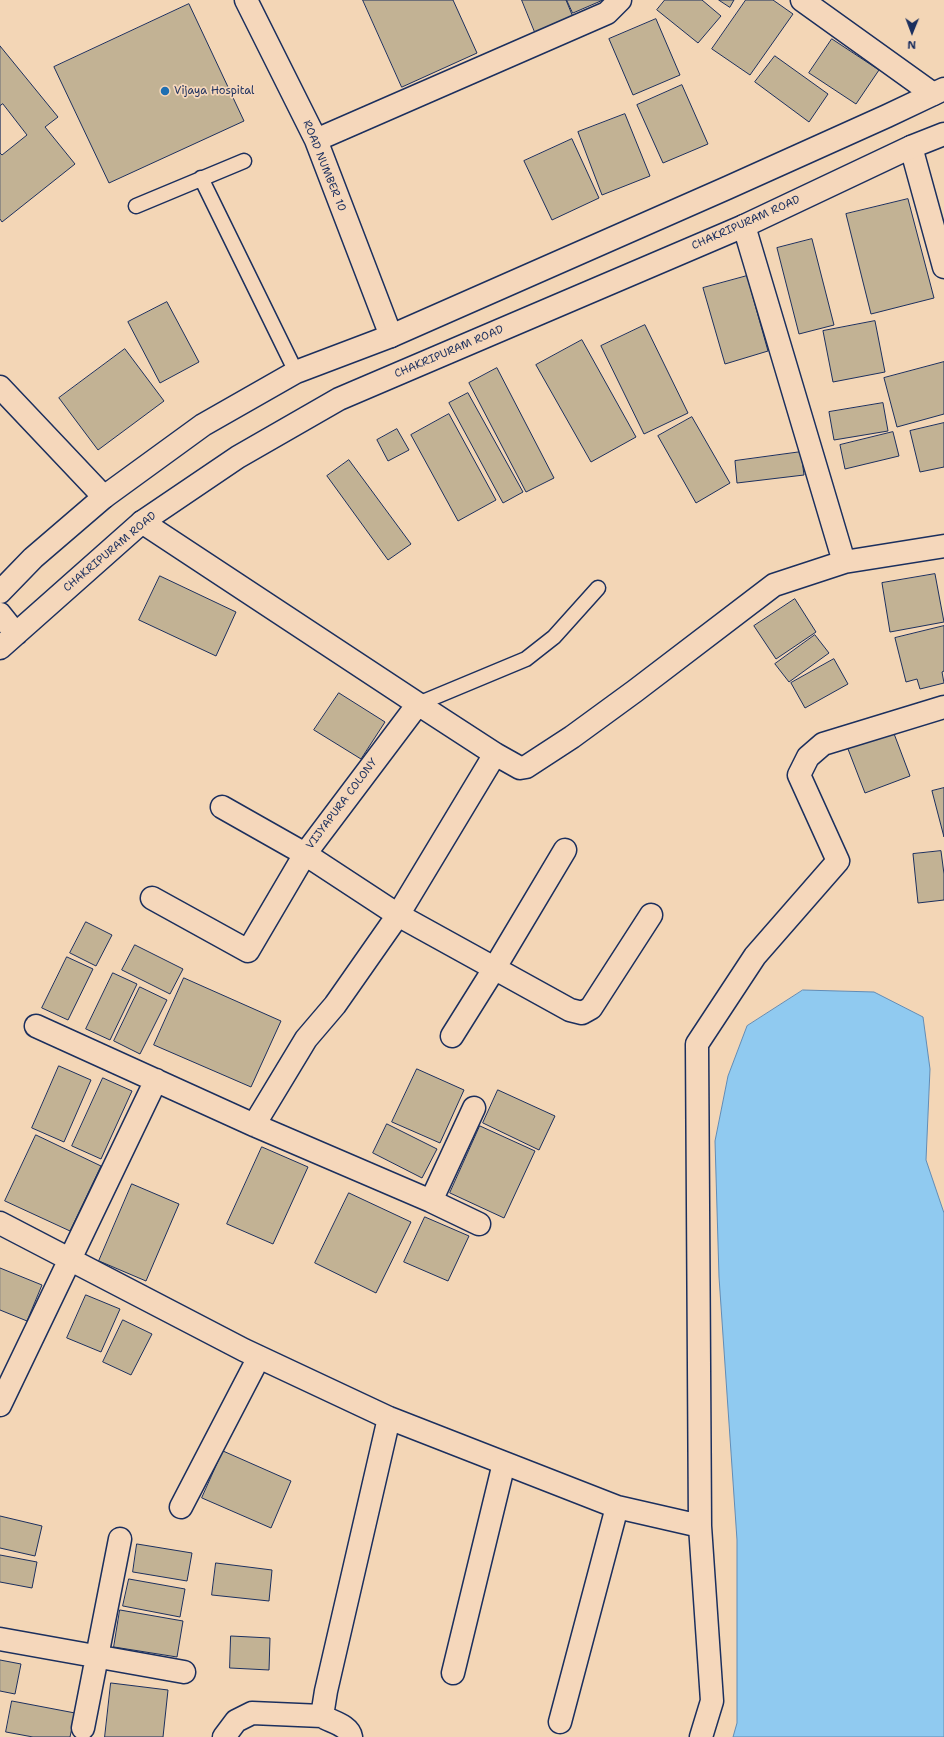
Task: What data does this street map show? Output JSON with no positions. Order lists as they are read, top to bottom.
{
  "streets": {
    "street": ["ROAD NUMBER 10", "CHAKRIPURAM ROAD", "VIJYAPURA COLONY"]
  },
  "places": ["Vijaya Hospital"],
  "north": "bottom"
}
